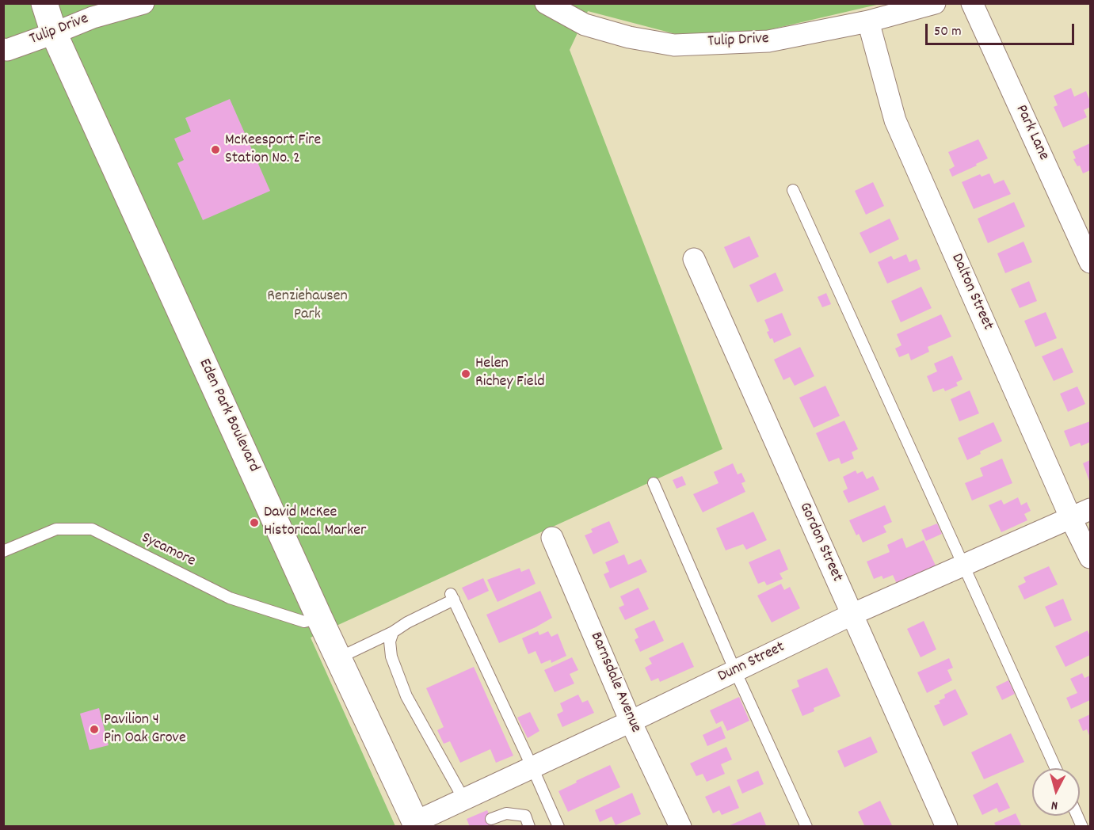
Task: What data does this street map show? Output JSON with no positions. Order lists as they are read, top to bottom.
{
  "streets": {
    "main road": ["Eden Park Boulevard"],
    "street": [
      "Tulip Drive",
      "Park Lane",
      "Dalton Street",
      "Gordon Street",
      "Dunn Street",
      "Barnsdale Avenue"
    ],
    "lane": ["Sycamore"]
  },
  "crossings": [
    ["Tulip Drive", "Dalton Street"],
    ["Tulip Drive", "Eden Park Boulevard"],
    ["Dalton Street", "Dunn Street"],
    ["Eden Park Boulevard", "Sycamore"],
    ["Eden Park Boulevard", "Dunn Street"],
    ["Gordon Street", "Dunn Street"],
    ["Dunn Street", "Barnsdale Avenue"]
  ],
  "parks": ["Renziehausen Park"],
  "places": [
    "McKeesport Fire Station No. 2",
    "Helen Richey Field",
    "David McKee Historical Marker",
    "Pavilion 4 Pin Oak Grove"
  ],
  "scale_bar": "50 m",
  "north": "bottom"
}
